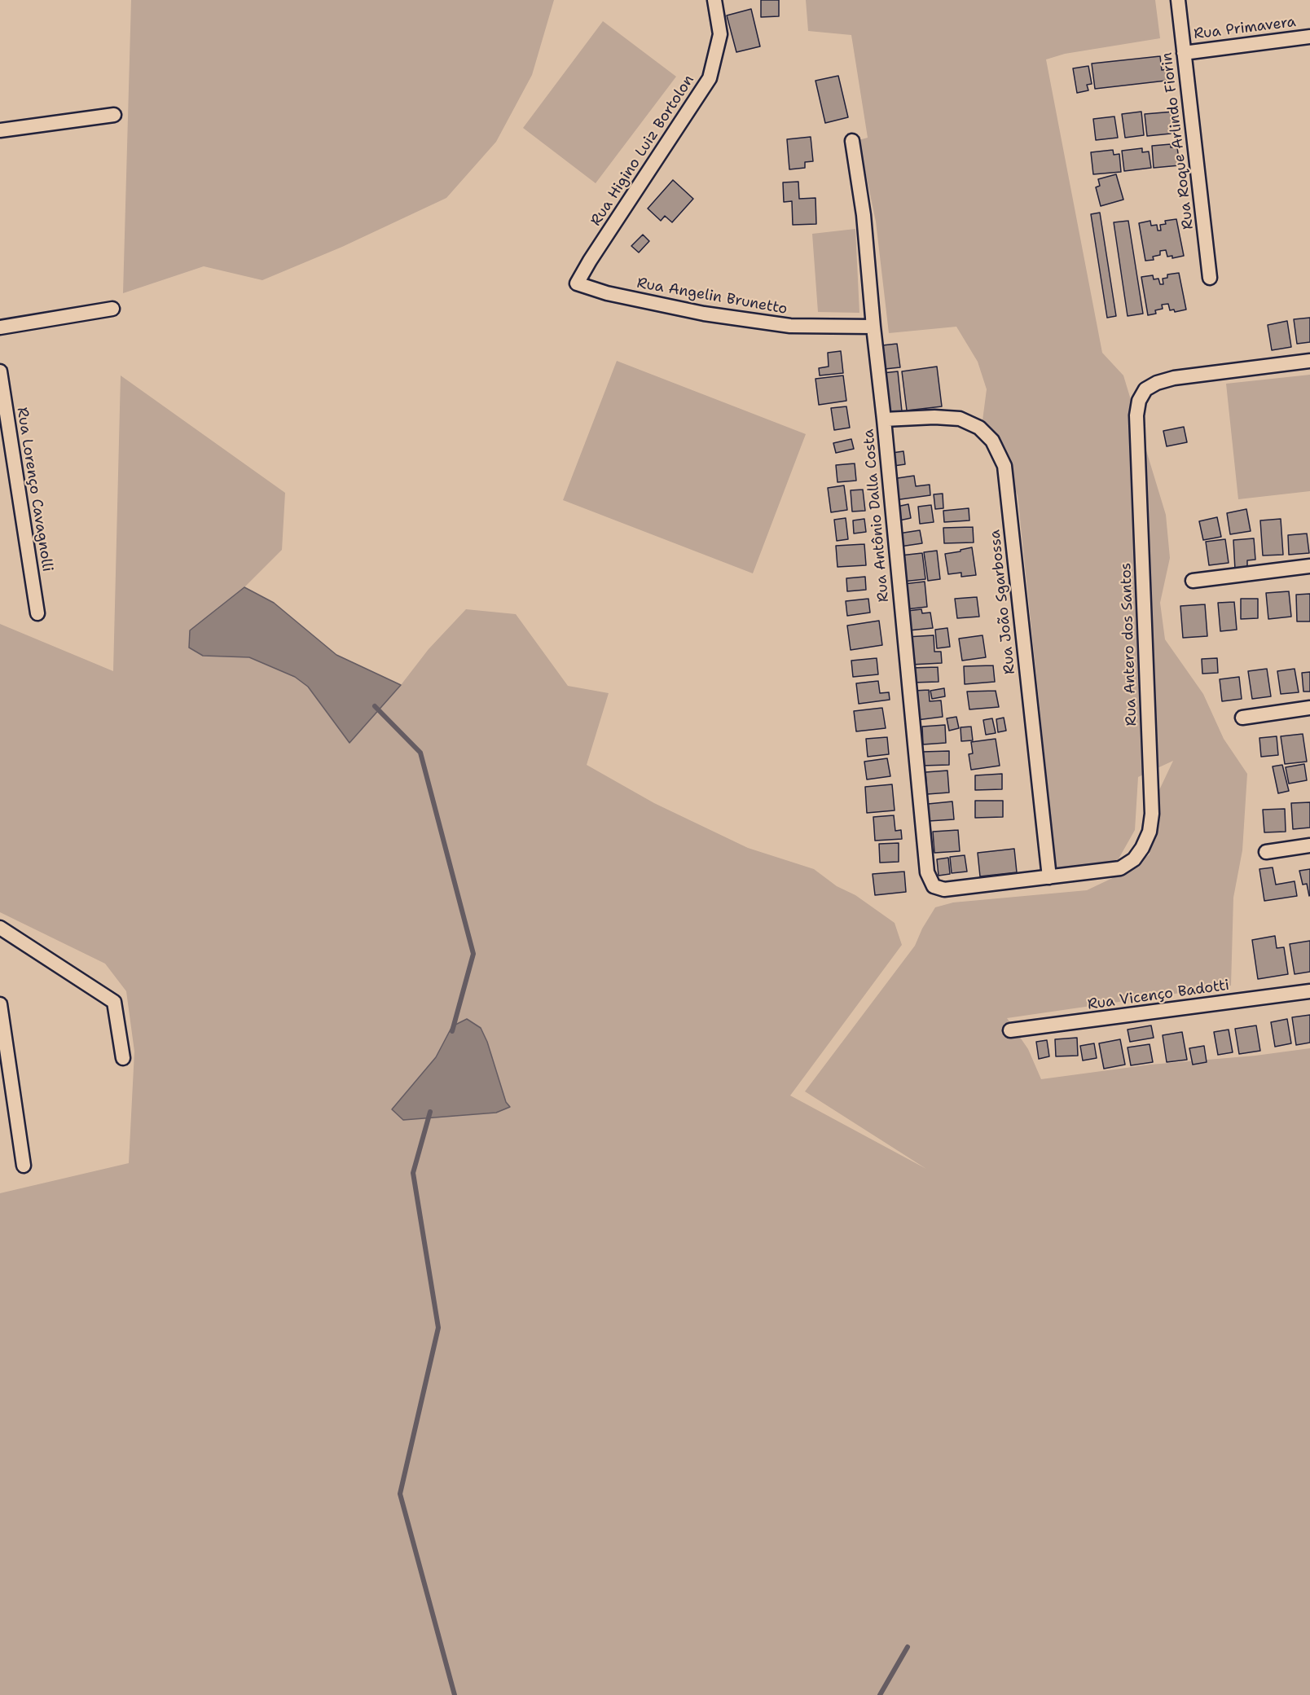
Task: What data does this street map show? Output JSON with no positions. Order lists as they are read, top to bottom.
{
  "streets": {
    "street": [
      "Rua Primavera",
      "Rua Roque Arlindo Fiorin",
      "Rua Higino Luiz Bortolon",
      "Rua Angelin Brunetto",
      "Rua Lorenço Cavagnolli",
      "Rua Antônio Dalla Costa",
      "Rua João Sgarbossa",
      "Rua Antero dos Santos",
      "Rua Vicenço Badotti"
    ]
  },
  "crossings": [
    ["Rua Primavera", "Rua Roque Arlindo Fiorin"],
    ["Rua Higino Luiz Bortolon", "Rua Angelin Brunetto"],
    ["Rua Angelin Brunetto", "Rua Antônio Dalla Costa"],
    ["Rua Antônio Dalla Costa", "Rua João Sgarbossa"],
    ["Rua Antônio Dalla Costa", "Rua Antero dos Santos"],
    ["Rua João Sgarbossa", "Rua Antero dos Santos"]
  ]
}
